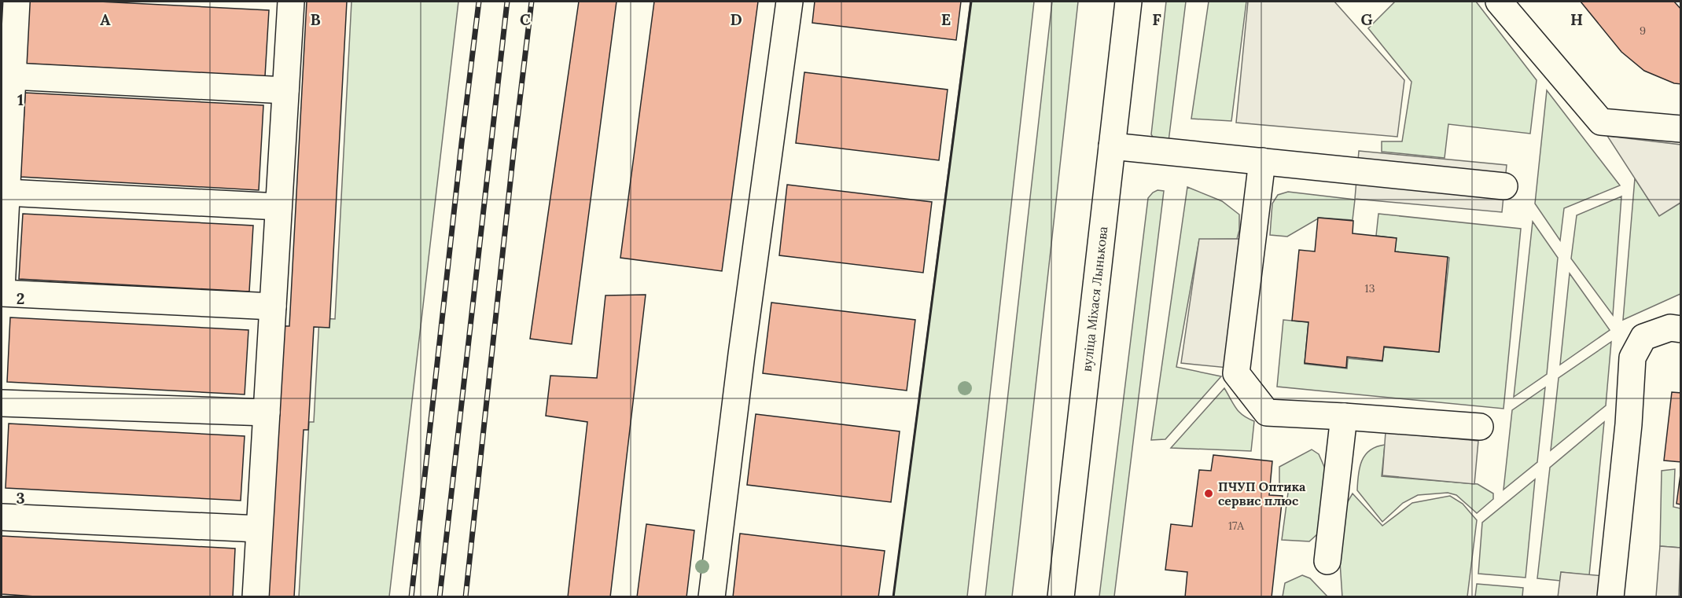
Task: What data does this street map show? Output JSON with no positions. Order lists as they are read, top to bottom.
{
  "streets": {
    "street": ["вуліца Міхася Лынькова"]
  },
  "places": ["ПЧУП Оптика сервис плюс"],
  "house_numbers": ["9", "13", "17А"],
  "grid": {
    "columns": [
      "A",
      "B",
      "C",
      "D",
      "E",
      "F",
      "G",
      "H"
    ],
    "rows": ["1", "2", "3"]
  }
}
